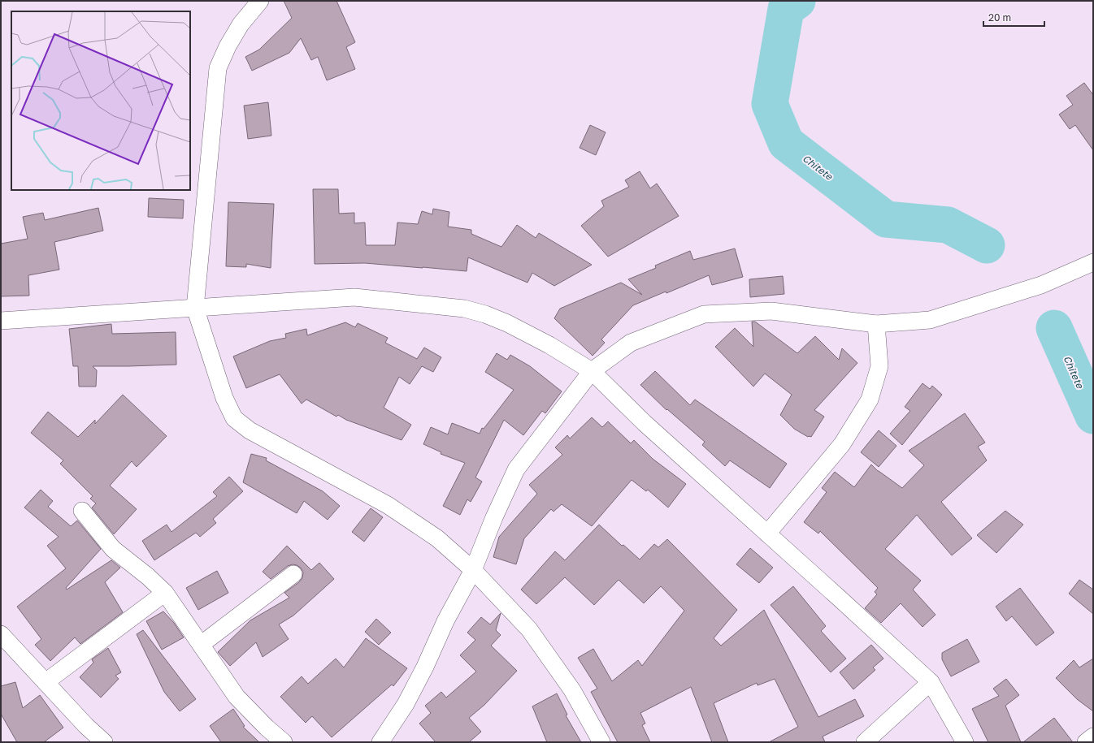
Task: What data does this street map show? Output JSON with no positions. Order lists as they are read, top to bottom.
{
  "water": ["Chitete"],
  "scale_bar": "20 m"
}
